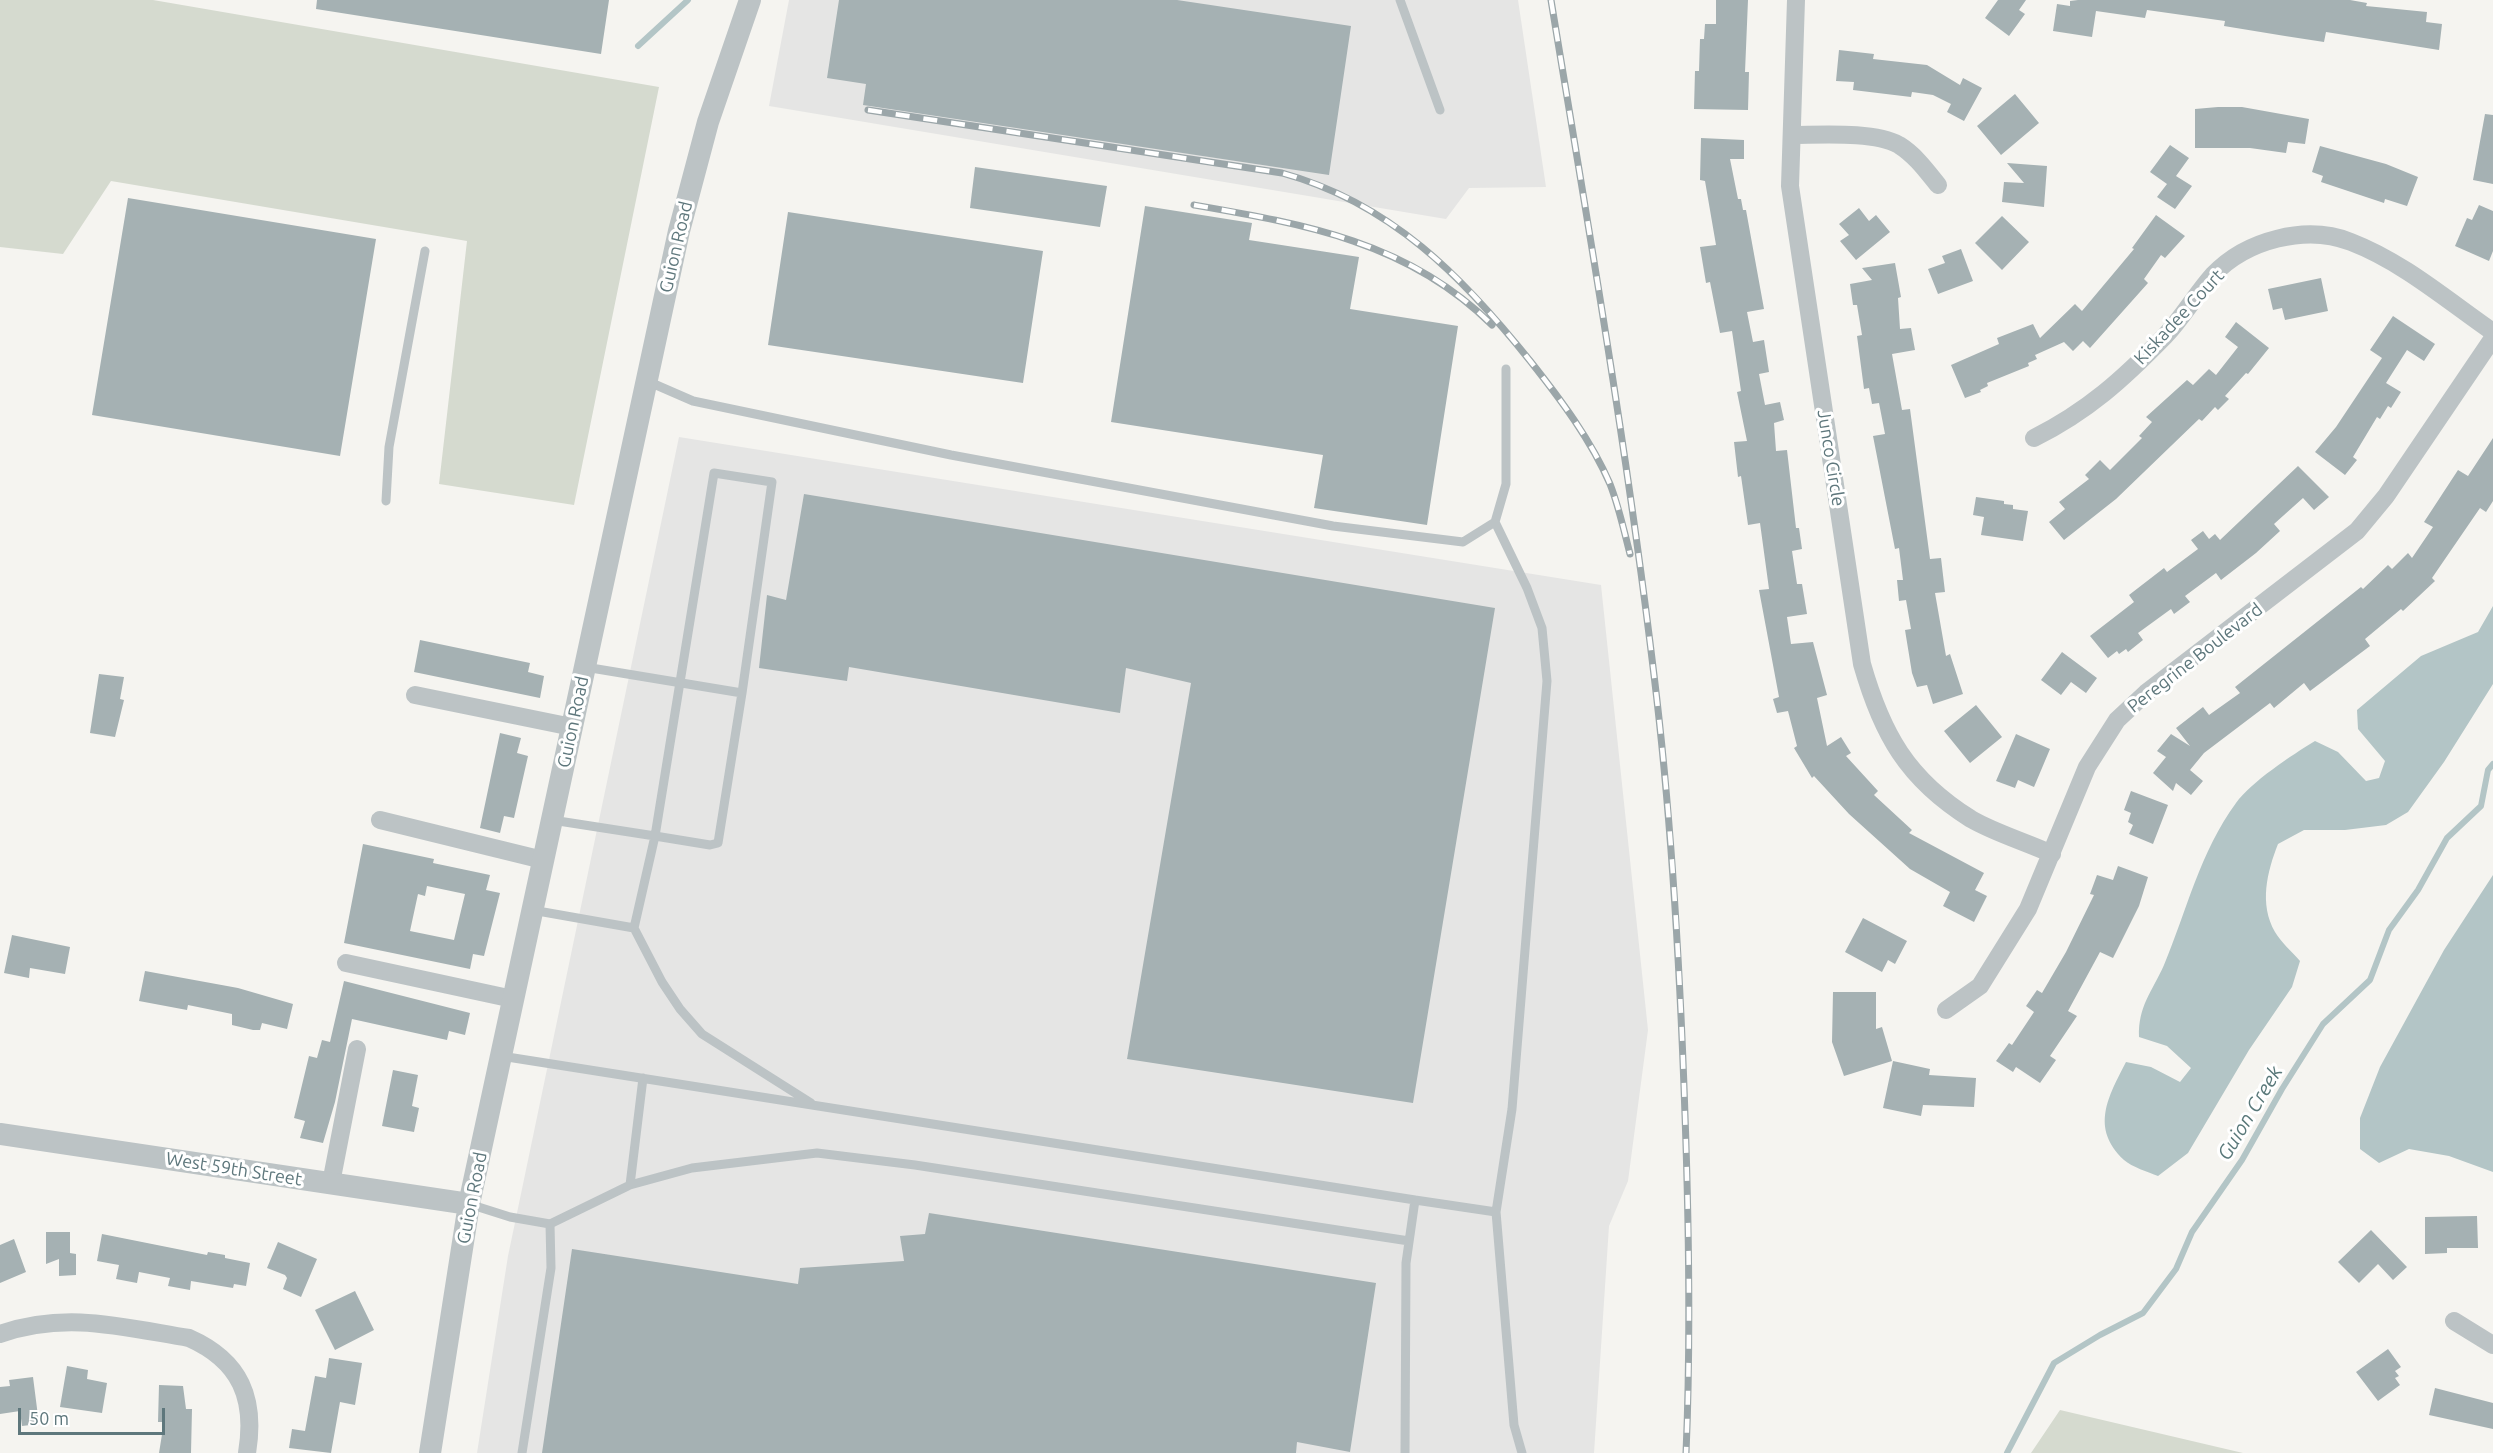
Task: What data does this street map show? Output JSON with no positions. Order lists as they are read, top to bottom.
{
  "streets": {
    "street": [
      "Guion Road",
      "Kiskadee Court",
      "Junco Circle",
      "Peregrine Boulevard",
      "West 59th Street"
    ]
  },
  "crossings": [
    ["Guion Road", "West 59th Street"],
    ["Junco Circle", "Peregrine Boulevard"]
  ],
  "water": ["Guion Creek"],
  "scale_bar": "50 m"
}
